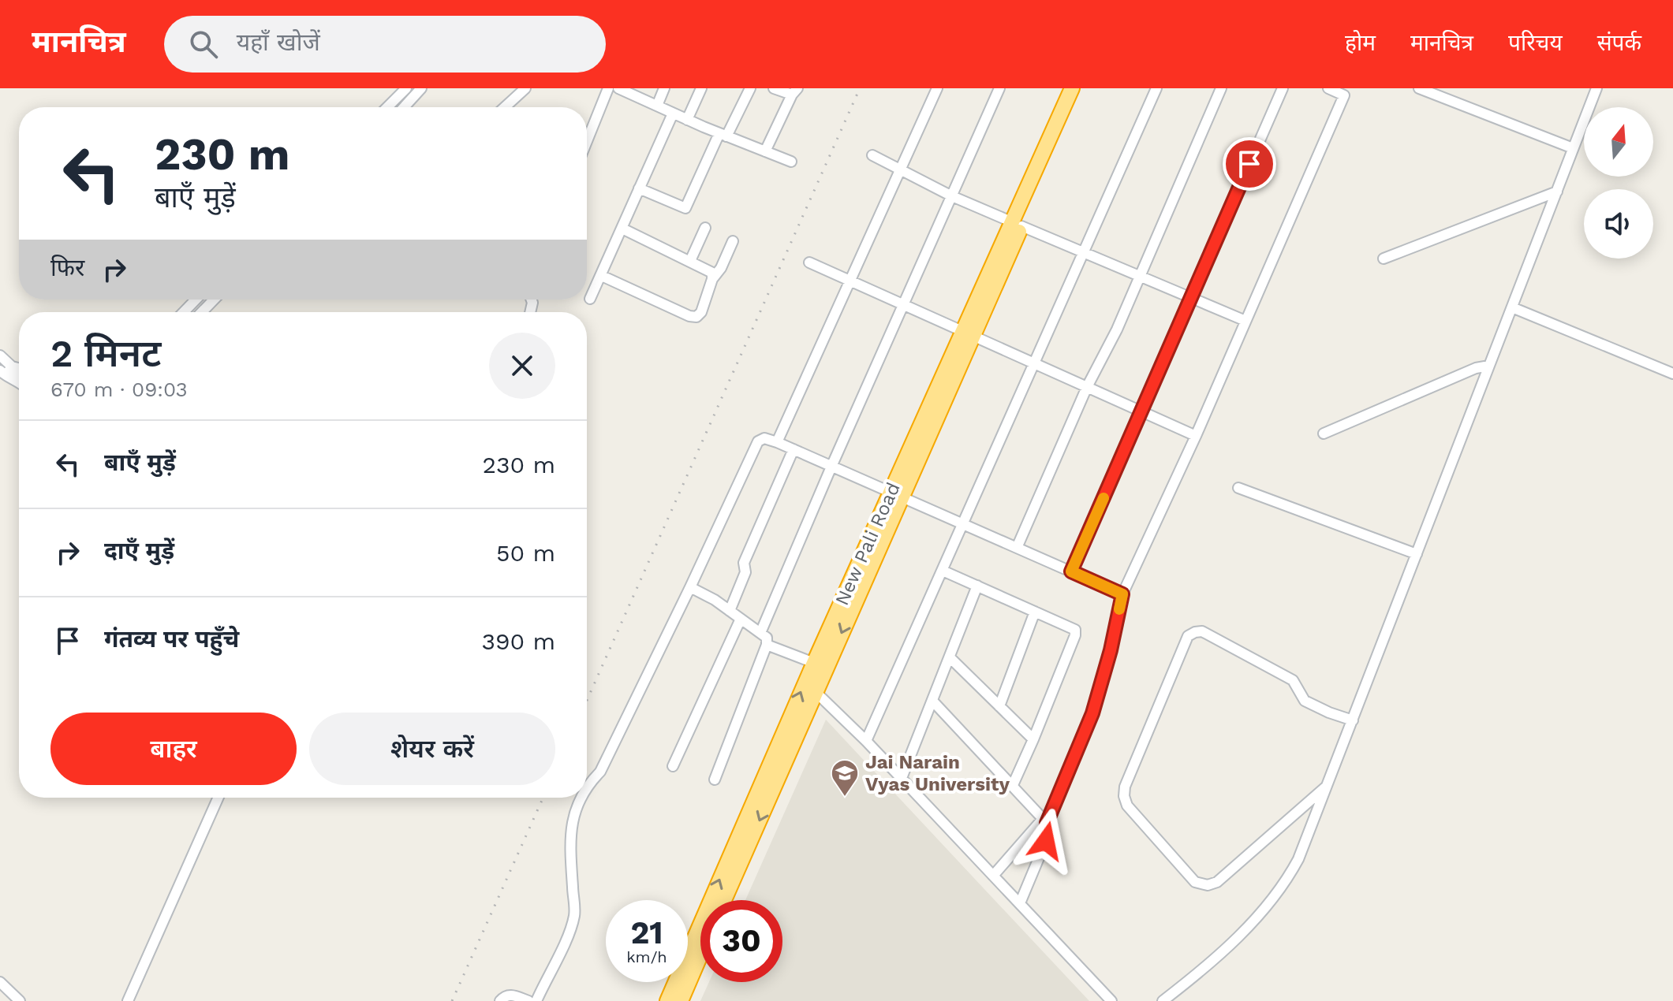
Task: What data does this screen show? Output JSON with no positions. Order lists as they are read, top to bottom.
{
  "streets": {
    "highway": ["New Pali Road"]
  },
  "places": {
    "school or university": ["Jai Narain Vyas University"]
  },
  "north": "top",
  "page": {
    "header": "मानचित्र",
    "search": "यहाँ खोजें",
    "nav": [
      "होम",
      "मानचित्र",
      "परिचय",
      "संपर्क"
    ],
    "turn": ["230 m", "बाएँ मुड़ें"],
    "then": "फिर",
    "heading": ["2 मिनट", "670 m · 09:03"],
    "list": [
      {
        "name": "बाएँ मुड़ें",
        "value": "230 m"
      },
      {
        "name": "दाएँ मुड़ें",
        "value": "50 m"
      },
      {
        "name": "गंतव्य पर पहुँचे",
        "value": "390 m"
      }
    ],
    "buttons": ["बाहर", "शेयर करें"],
    "speed": "21 km/h",
    "limit": "30"
  }
}
